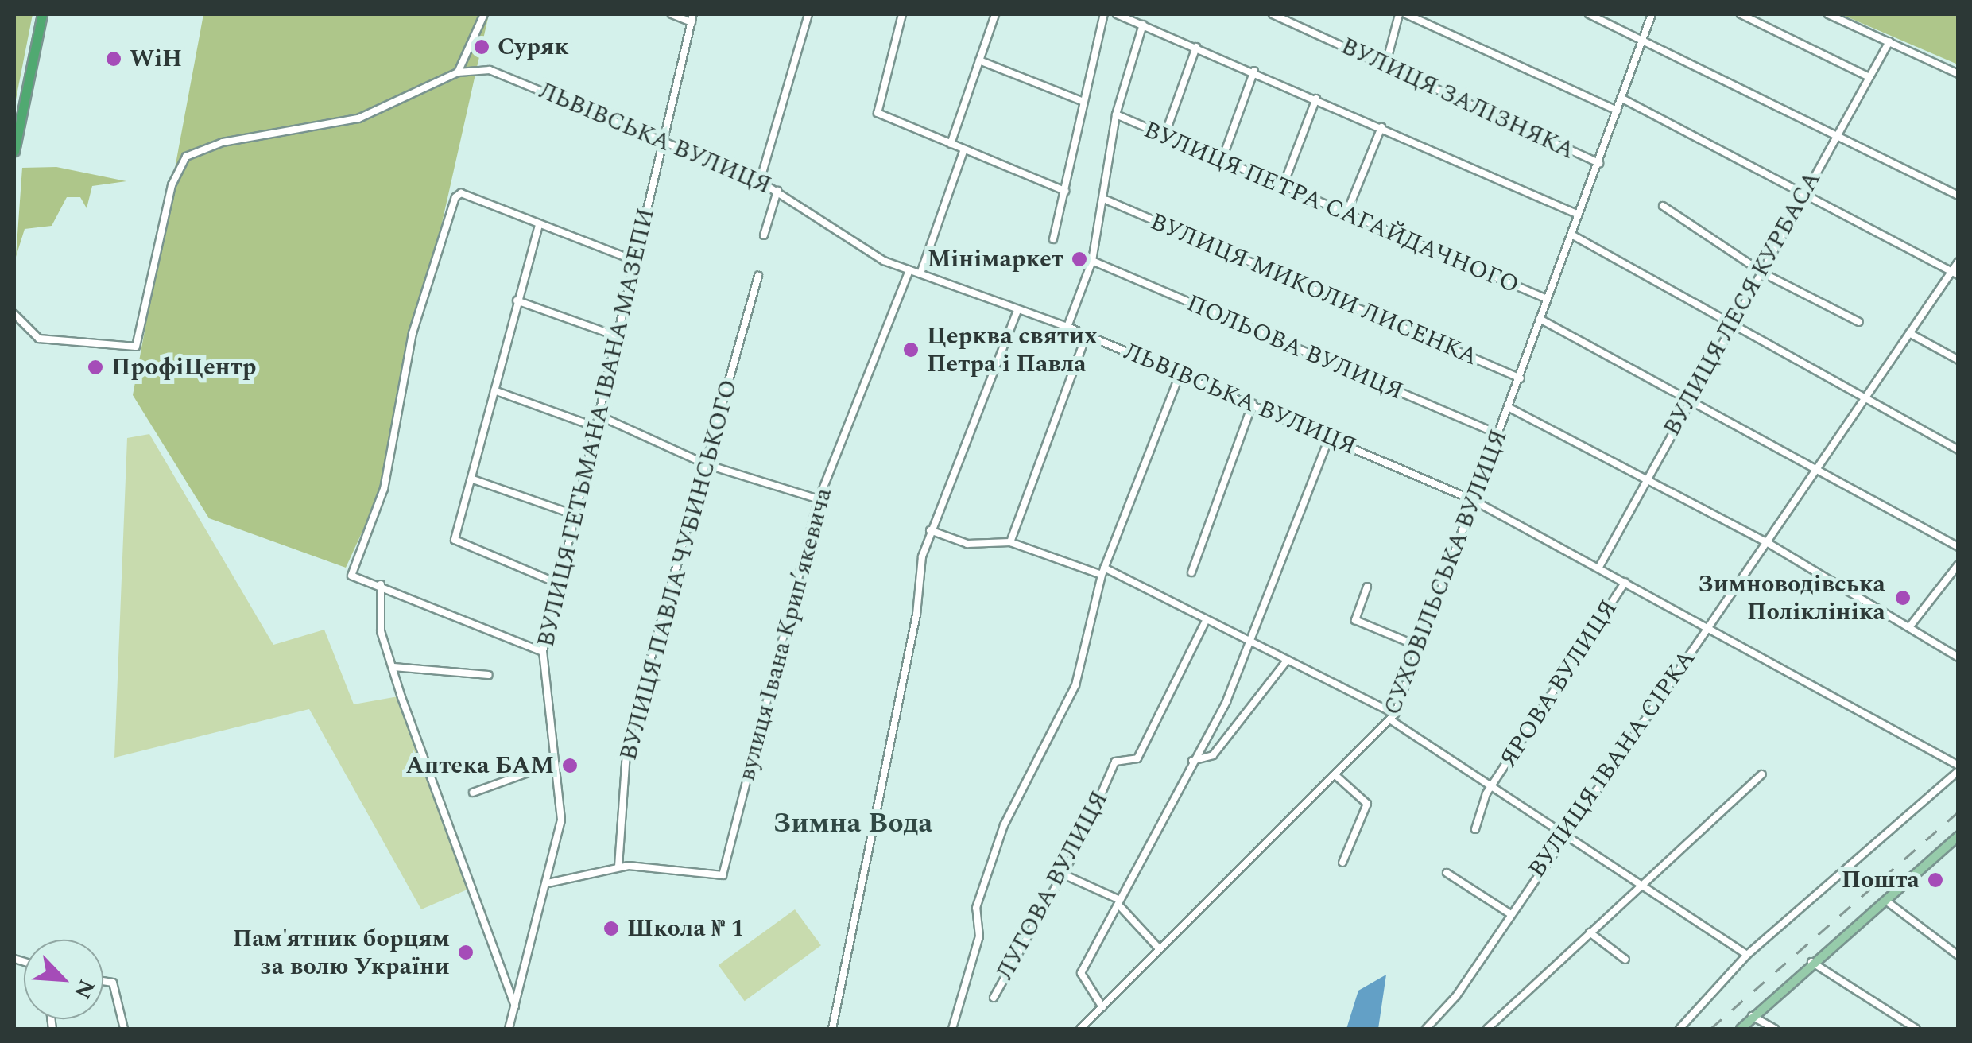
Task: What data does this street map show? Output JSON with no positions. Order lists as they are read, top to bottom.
{
  "streets": {
    "street": [
      "ВУЛИЦЯ ЗАЛІЗНЯКА",
      "ЛЬВІВСЬКА ВУЛИЦЯ",
      "ВУЛИЦЯ ПЕТРА САГАЙДАЧНОГО",
      "ВУЛИЦЯ МИКОЛИ ЛИСЕНКА",
      "ВУЛИЦЯ ЛЕСЯ КУРБАСА",
      "ПОЛЬОВА ВУЛИЦЯ",
      "ВУЛИЦЯ ГЕТЬМАНА ІВАНА МАЗЕПИ",
      "ВУЛИЦЯ ПАВЛА ЧУБИНСЬКОГО",
      "СУХОВІЛЬСЬКА ВУЛИЦЯ",
      "вулиця Івана Крипʼякевича",
      "ЯРОВА ВУЛИЦЯ",
      "ВУЛИЦЯ ІВАНА СІРКА",
      "ЛУГОВА ВУЛИЦЯ"
    ]
  },
  "crossings": [
    ["ВУЛИЦЯ ЗАЛІЗНЯКА", "СУХОВІЛЬСЬКА ВУЛИЦЯ"],
    ["ЛЬВІВСЬКА ВУЛИЦЯ", "ВУЛИЦЯ ЛЕСЯ КУРБАСА"],
    ["ЛЬВІВСЬКА ВУЛИЦЯ", "ВУЛИЦЯ ГЕТЬМАНА ІВАНА МАЗЕПИ"],
    ["ЛЬВІВСЬКА ВУЛИЦЯ", "СУХОВІЛЬСЬКА ВУЛИЦЯ"],
    ["ЛЬВІВСЬКА ВУЛИЦЯ", "вулиця Івана Крипʼякевича"],
    ["ЛЬВІВСЬКА ВУЛИЦЯ", "ЯРОВА ВУЛИЦЯ"],
    ["ЛЬВІВСЬКА ВУЛИЦЯ", "ВУЛИЦЯ ІВАНА СІРКА"],
    ["ВУЛИЦЯ ПЕТРА САГАЙДАЧНОГО", "СУХОВІЛЬСЬКА ВУЛИЦЯ"],
    ["ВУЛИЦЯ МИКОЛИ ЛИСЕНКА", "СУХОВІЛЬСЬКА ВУЛИЦЯ"],
    ["ПОЛЬОВА ВУЛИЦЯ", "СУХОВІЛЬСЬКА ВУЛИЦЯ"],
    ["ВУЛИЦЯ ПАВЛА ЧУБИНСЬКОГО", "вулиця Івана Крипʼякевича"]
  ],
  "districts": ["Зимна Вода"],
  "places": [
    "Суряк",
    "WiH",
    "Мінімаркет",
    "Церква святих Петра і Павла",
    "ПрофіЦентр",
    "Зимноводівська Поліклініка",
    "Аптека БАМ",
    "Пошта",
    "Школа № 1",
    "Пам'ятник борцям за волю України"
  ],
  "north": "bottom right"
}
